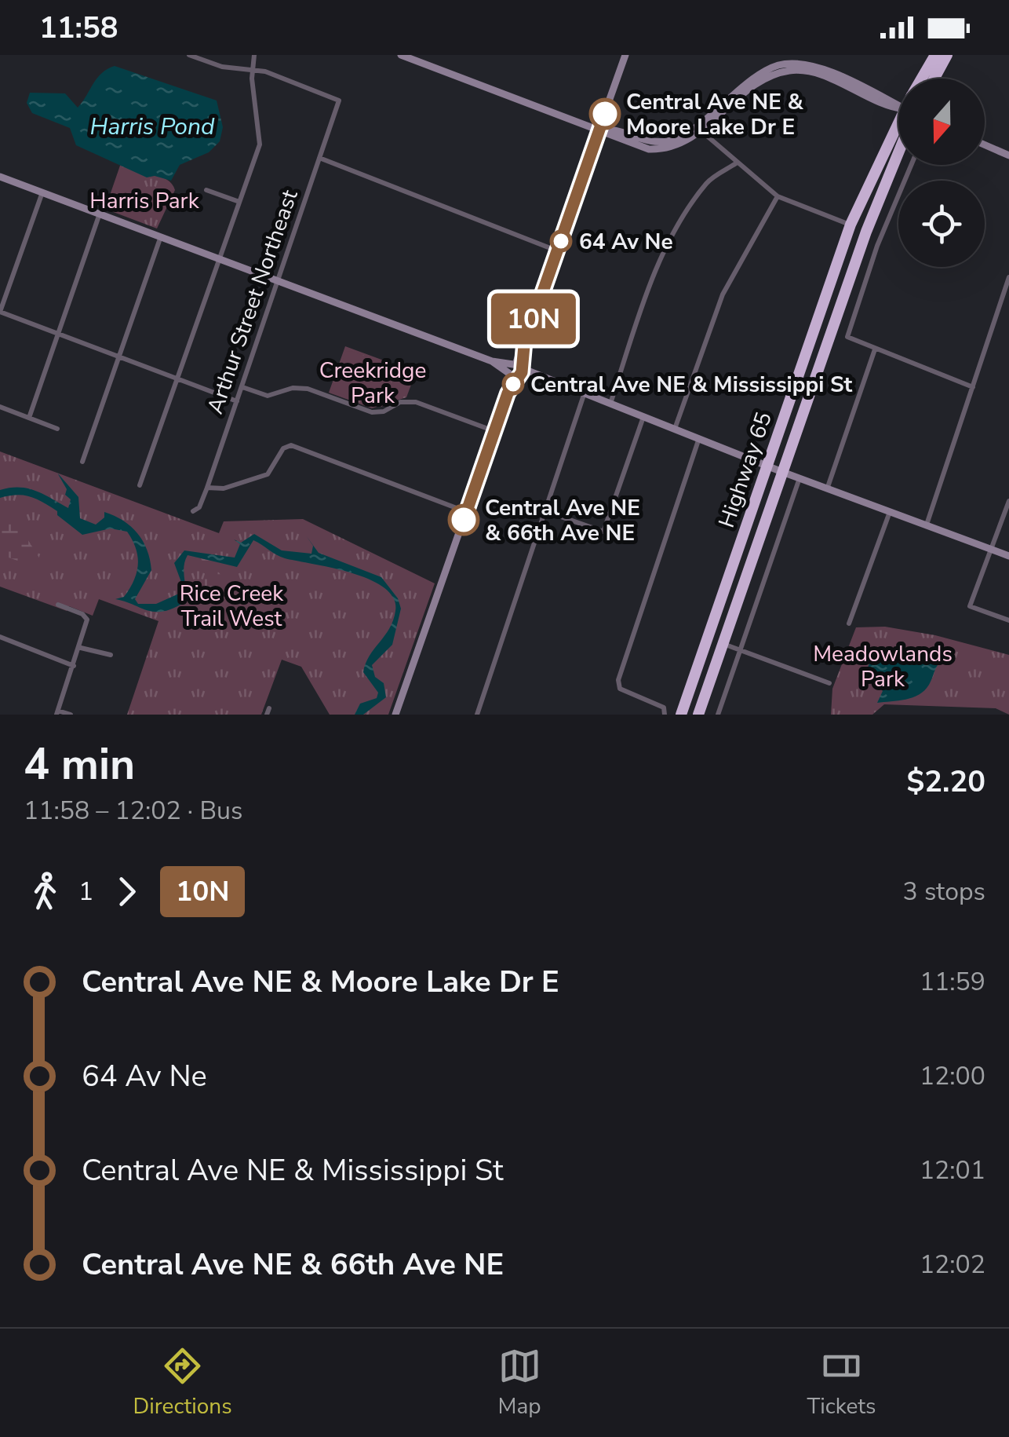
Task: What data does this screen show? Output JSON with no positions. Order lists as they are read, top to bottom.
{
  "streets": {
    "highway": ["Highway 65"],
    "street": ["Arthur Street Northeast"]
  },
  "water": ["Harris Pond"],
  "parks": [
    "Harris Park",
    "Creekridge Park",
    "Rice Creek Trail West",
    "Meadowlands Park"
  ],
  "places": [
    "Central Ave NE & Moore Lake Dr E",
    "64 Av Ne",
    "Central Ave NE & Mississippi St",
    "Central Ave NE & 66th Ave NE"
  ],
  "lines": ["bus line 10N"],
  "north": "bottom",
  "page": {
    "status": "11:58",
    "on_map": "10N",
    "heading": ["4 min", "11:58 – 12:02 · Bus", "$2.20"],
    "legs": ["1", "10N", "3 stops"],
    "list": [
      {
        "name": "Central Ave NE & Moore Lake Dr E",
        "value": "11:59"
      },
      {
        "name": "64 Av Ne",
        "value": "12:00"
      },
      {
        "name": "Central Ave NE & Mississippi St",
        "value": "12:01"
      },
      {
        "name": "Central Ave NE & 66th Ave NE",
        "value": "12:02"
      }
    ],
    "tabs": ["Directions", "Map", "Tickets"]
  }
}
